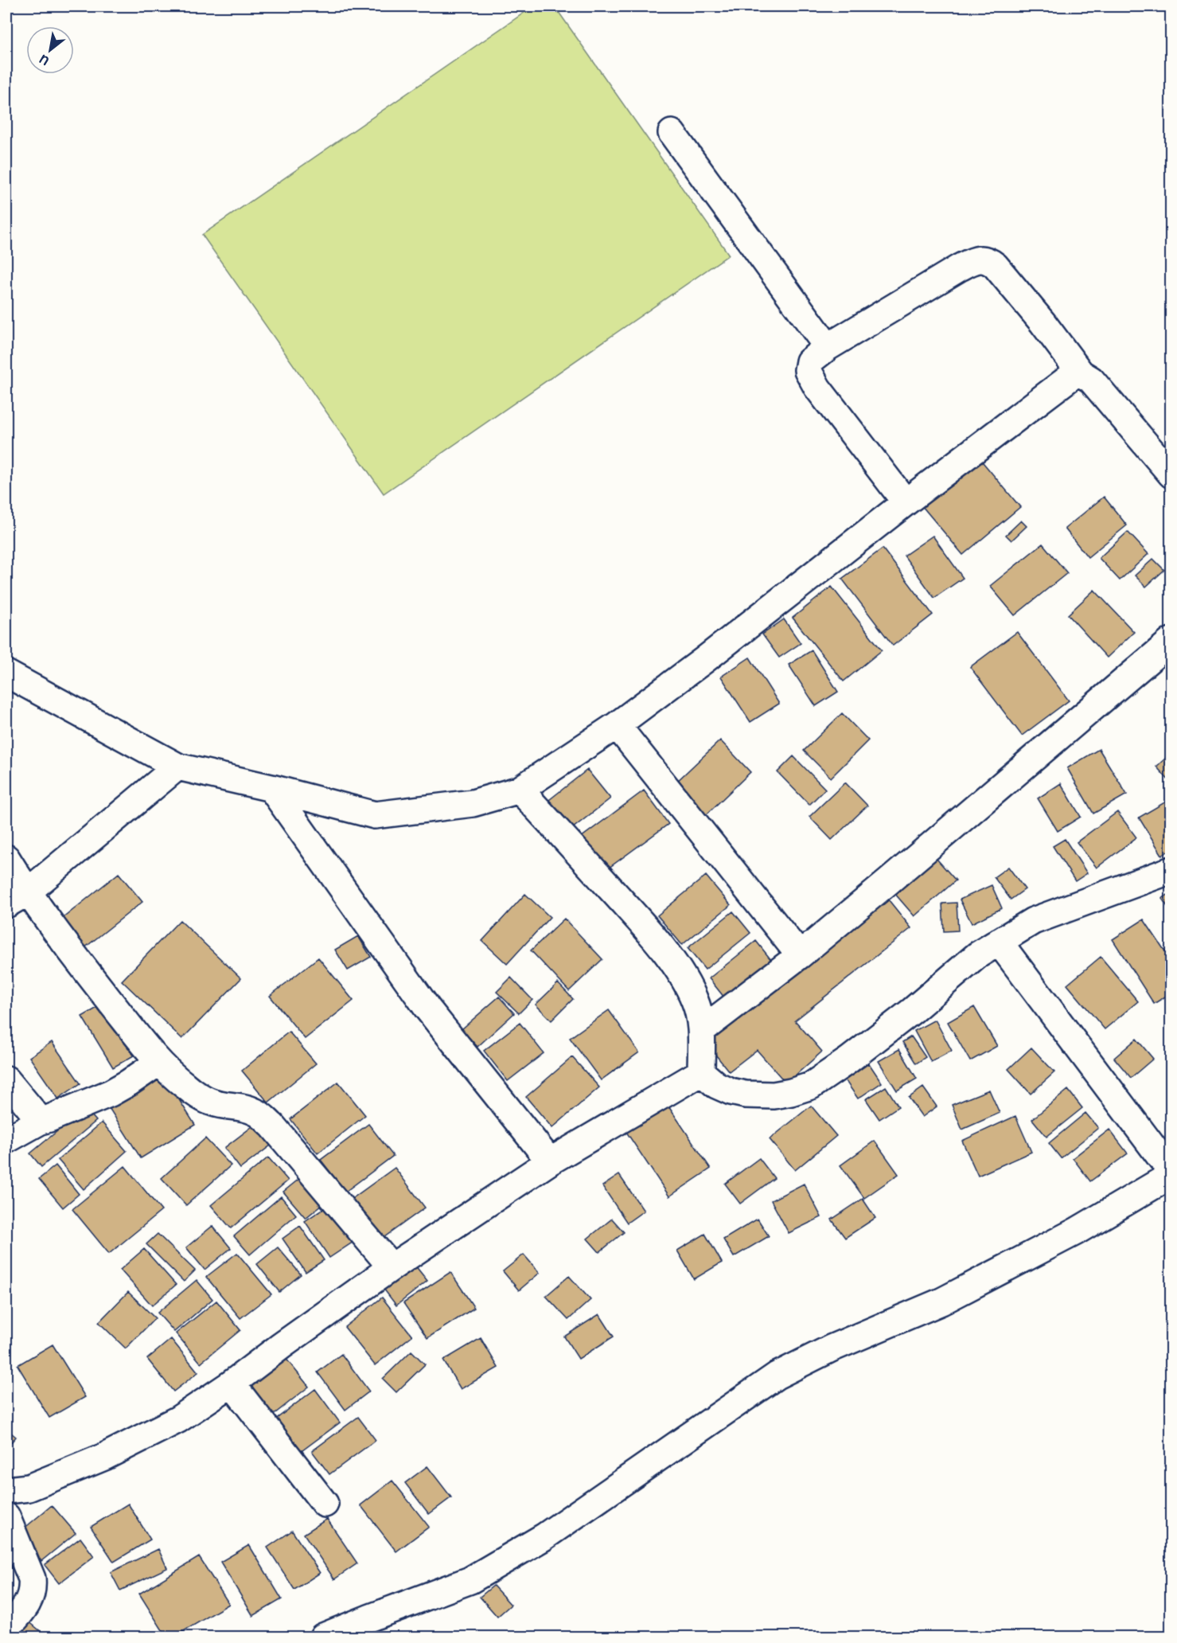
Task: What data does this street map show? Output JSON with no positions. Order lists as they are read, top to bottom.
{
  "north": "bottom left"
}
